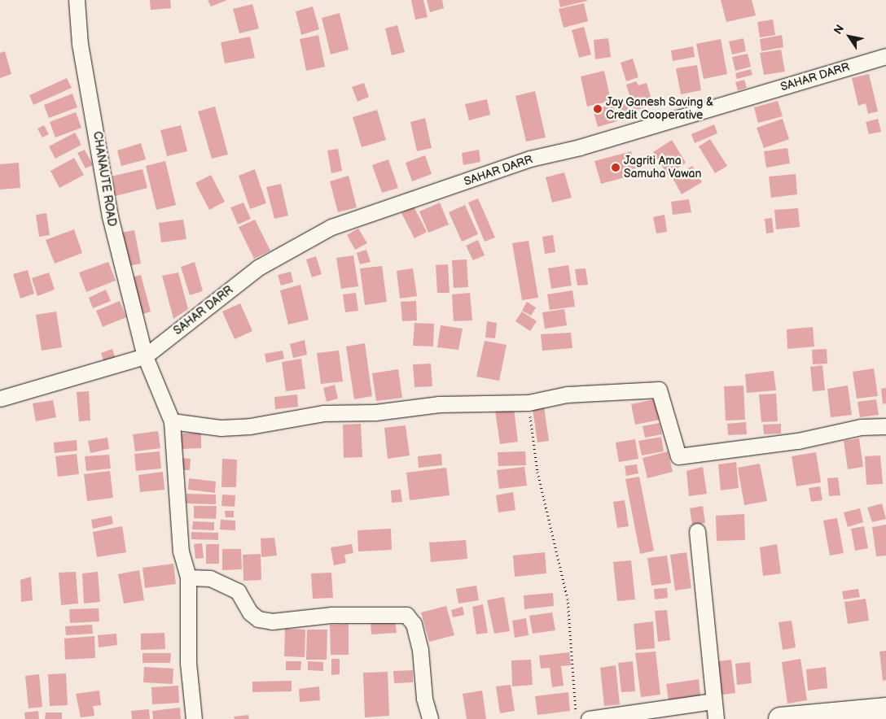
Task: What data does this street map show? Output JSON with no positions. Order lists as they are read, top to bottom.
{
  "streets": {
    "street": ["SAHAR DARR", "CHANAUTE ROAD"]
  },
  "crossings": [
    ["SAHAR DARR", "CHANAUTE ROAD"]
  ],
  "places": ["Jay Ganesh Saving & Credit Cooperative", "Jagriti Ama Samuha Vawan"],
  "north": "top left"
}
